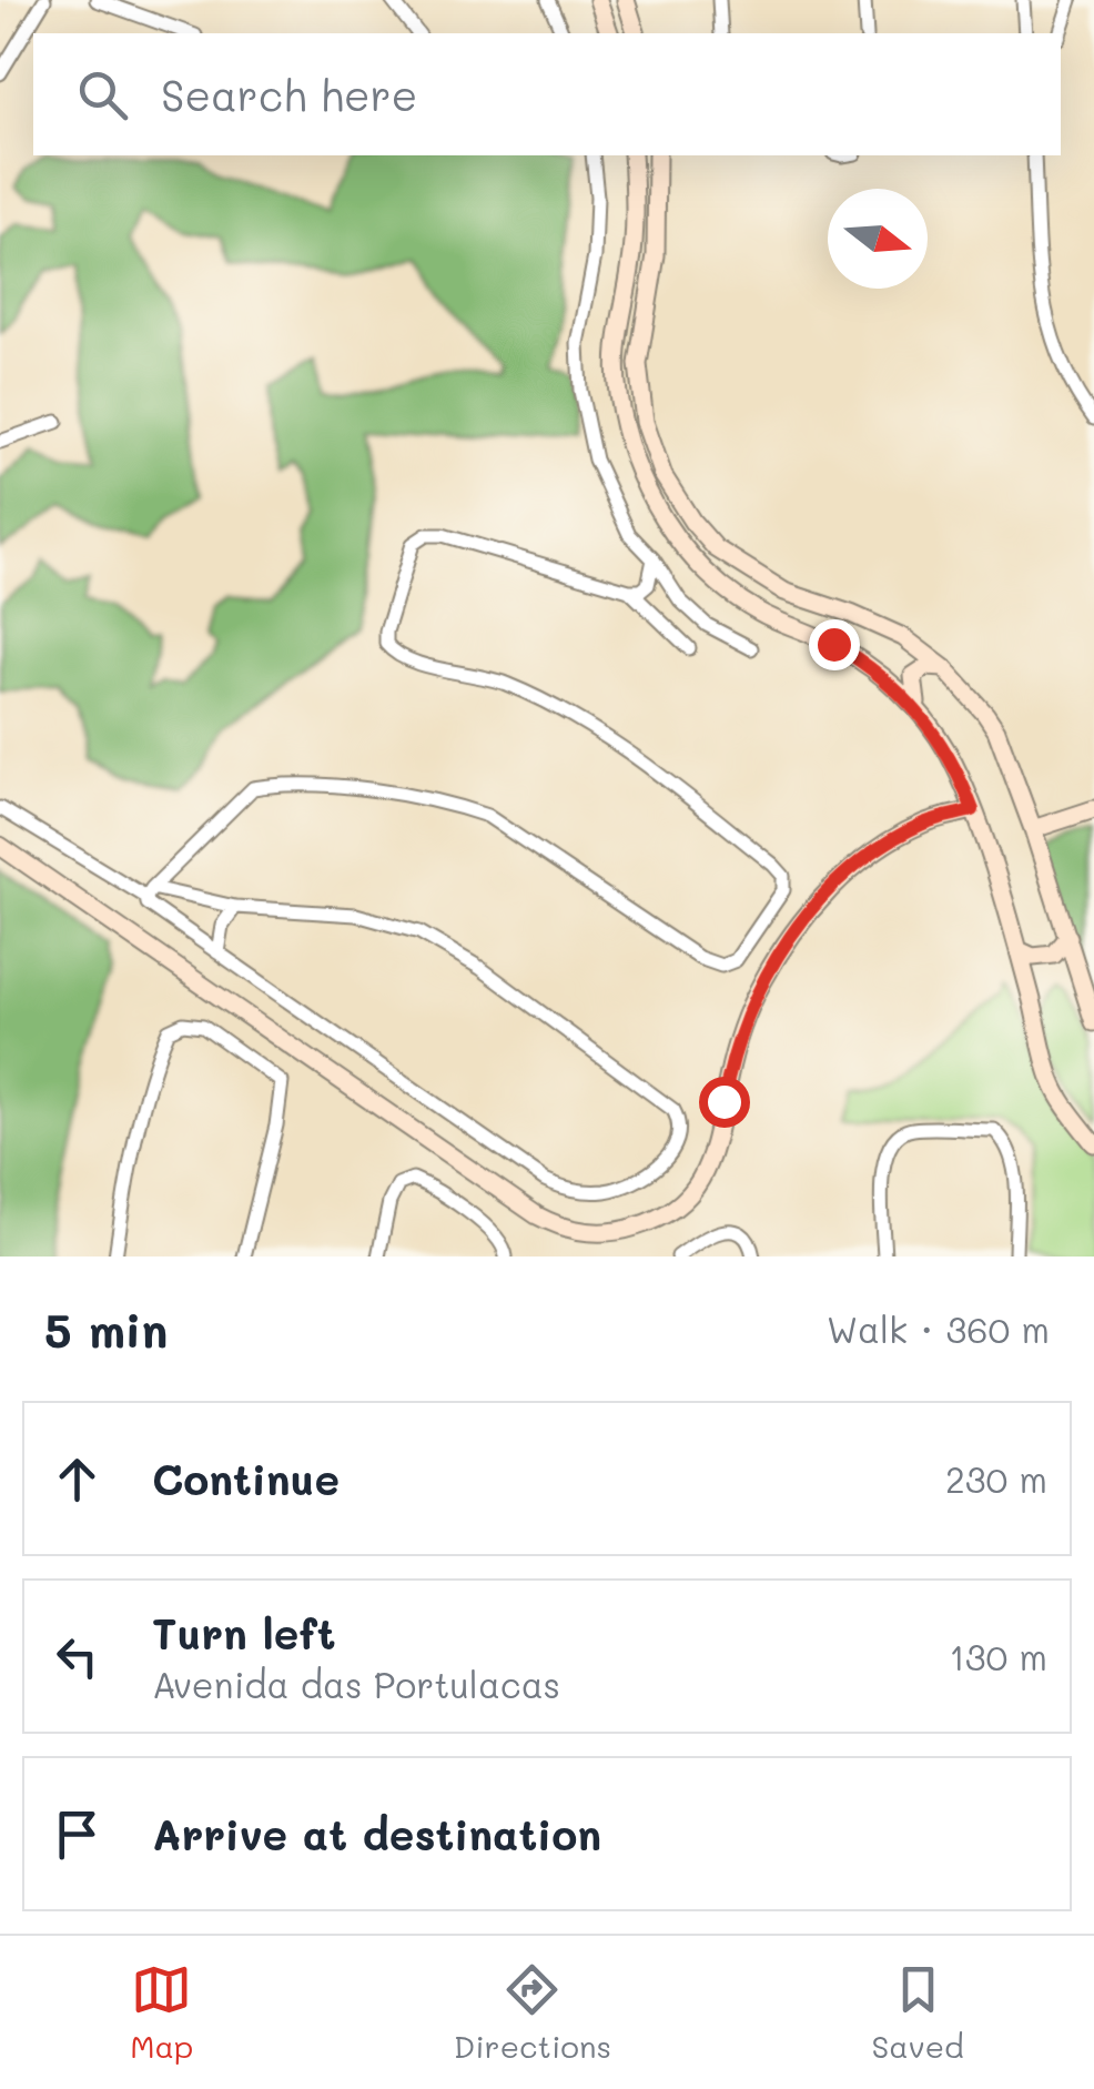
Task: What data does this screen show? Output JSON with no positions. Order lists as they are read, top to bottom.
{
  "north": "right",
  "page": {
    "search": "Search here",
    "heading": ["5 min", "Walk · 360 m"],
    "list": [
      ["Continue", "230 m"],
      ["Turn left", "Avenida das Portulacas", "130 m"],
      "Arrive at destination"
    ],
    "nav": ["Map", "Directions", "Saved"]
  }
}
